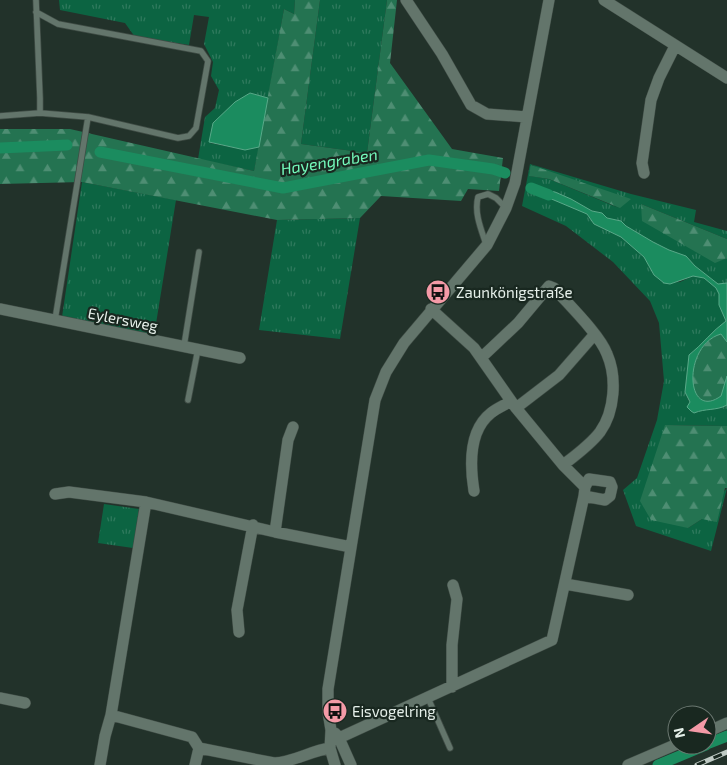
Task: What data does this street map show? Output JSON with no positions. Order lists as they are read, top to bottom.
{
  "streets": {
    "street": ["Eylersweg"]
  },
  "water": ["Hayengraben"],
  "places": {
    "bus stop": ["Zaunkönigstraße", "Eisvogelring"]
  },
  "north": "left"
}
